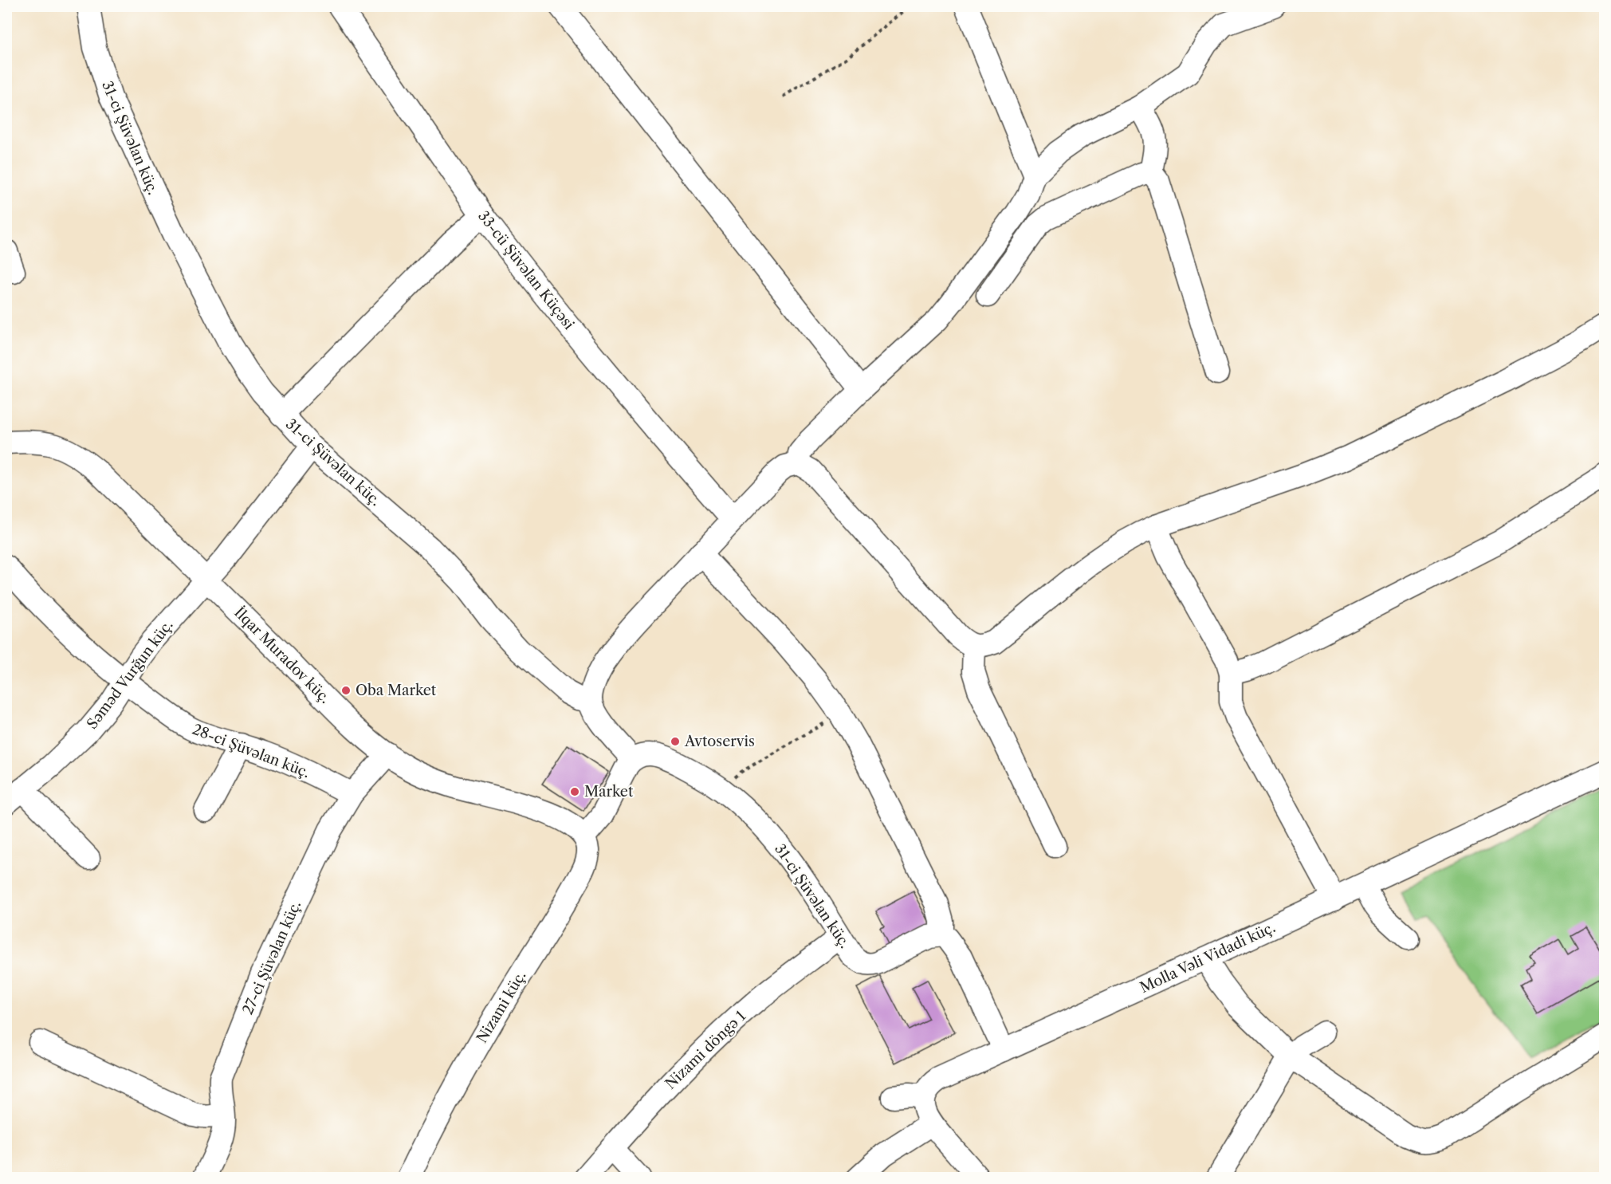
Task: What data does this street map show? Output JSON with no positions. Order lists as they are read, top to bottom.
{
  "streets": {
    "street": [
      "31-ci Şüvəlan küç.",
      "33-cü Şüvəlan Küçəsi",
      "İlqar Muradov küç.",
      "Səməd Vurğun küç.",
      "28-ci Şüvəlan küç.",
      "27-ci Şüvəlan küç.",
      "Molla Vəli Vidadi küç.",
      "Nizami küç.",
      "Nizami döngə 1"
    ]
  },
  "crossings": [
    ["31-ci Şüvəlan küç.", "Səməd Vurğun küç."],
    ["31-ci Şüvəlan küç.", "Nizami döngə 1"],
    ["İlqar Muradov küç.", "Səməd Vurğun küç."],
    ["İlqar Muradov küç.", "27-ci Şüvəlan küç."],
    ["İlqar Muradov küç.", "Nizami küç."],
    ["Səməd Vurğun küç.", "28-ci Şüvəlan küç."],
    ["28-ci Şüvəlan küç.", "27-ci Şüvəlan küç."]
  ],
  "places": ["Oba Market", "Avtoservis", "Market"]
}
